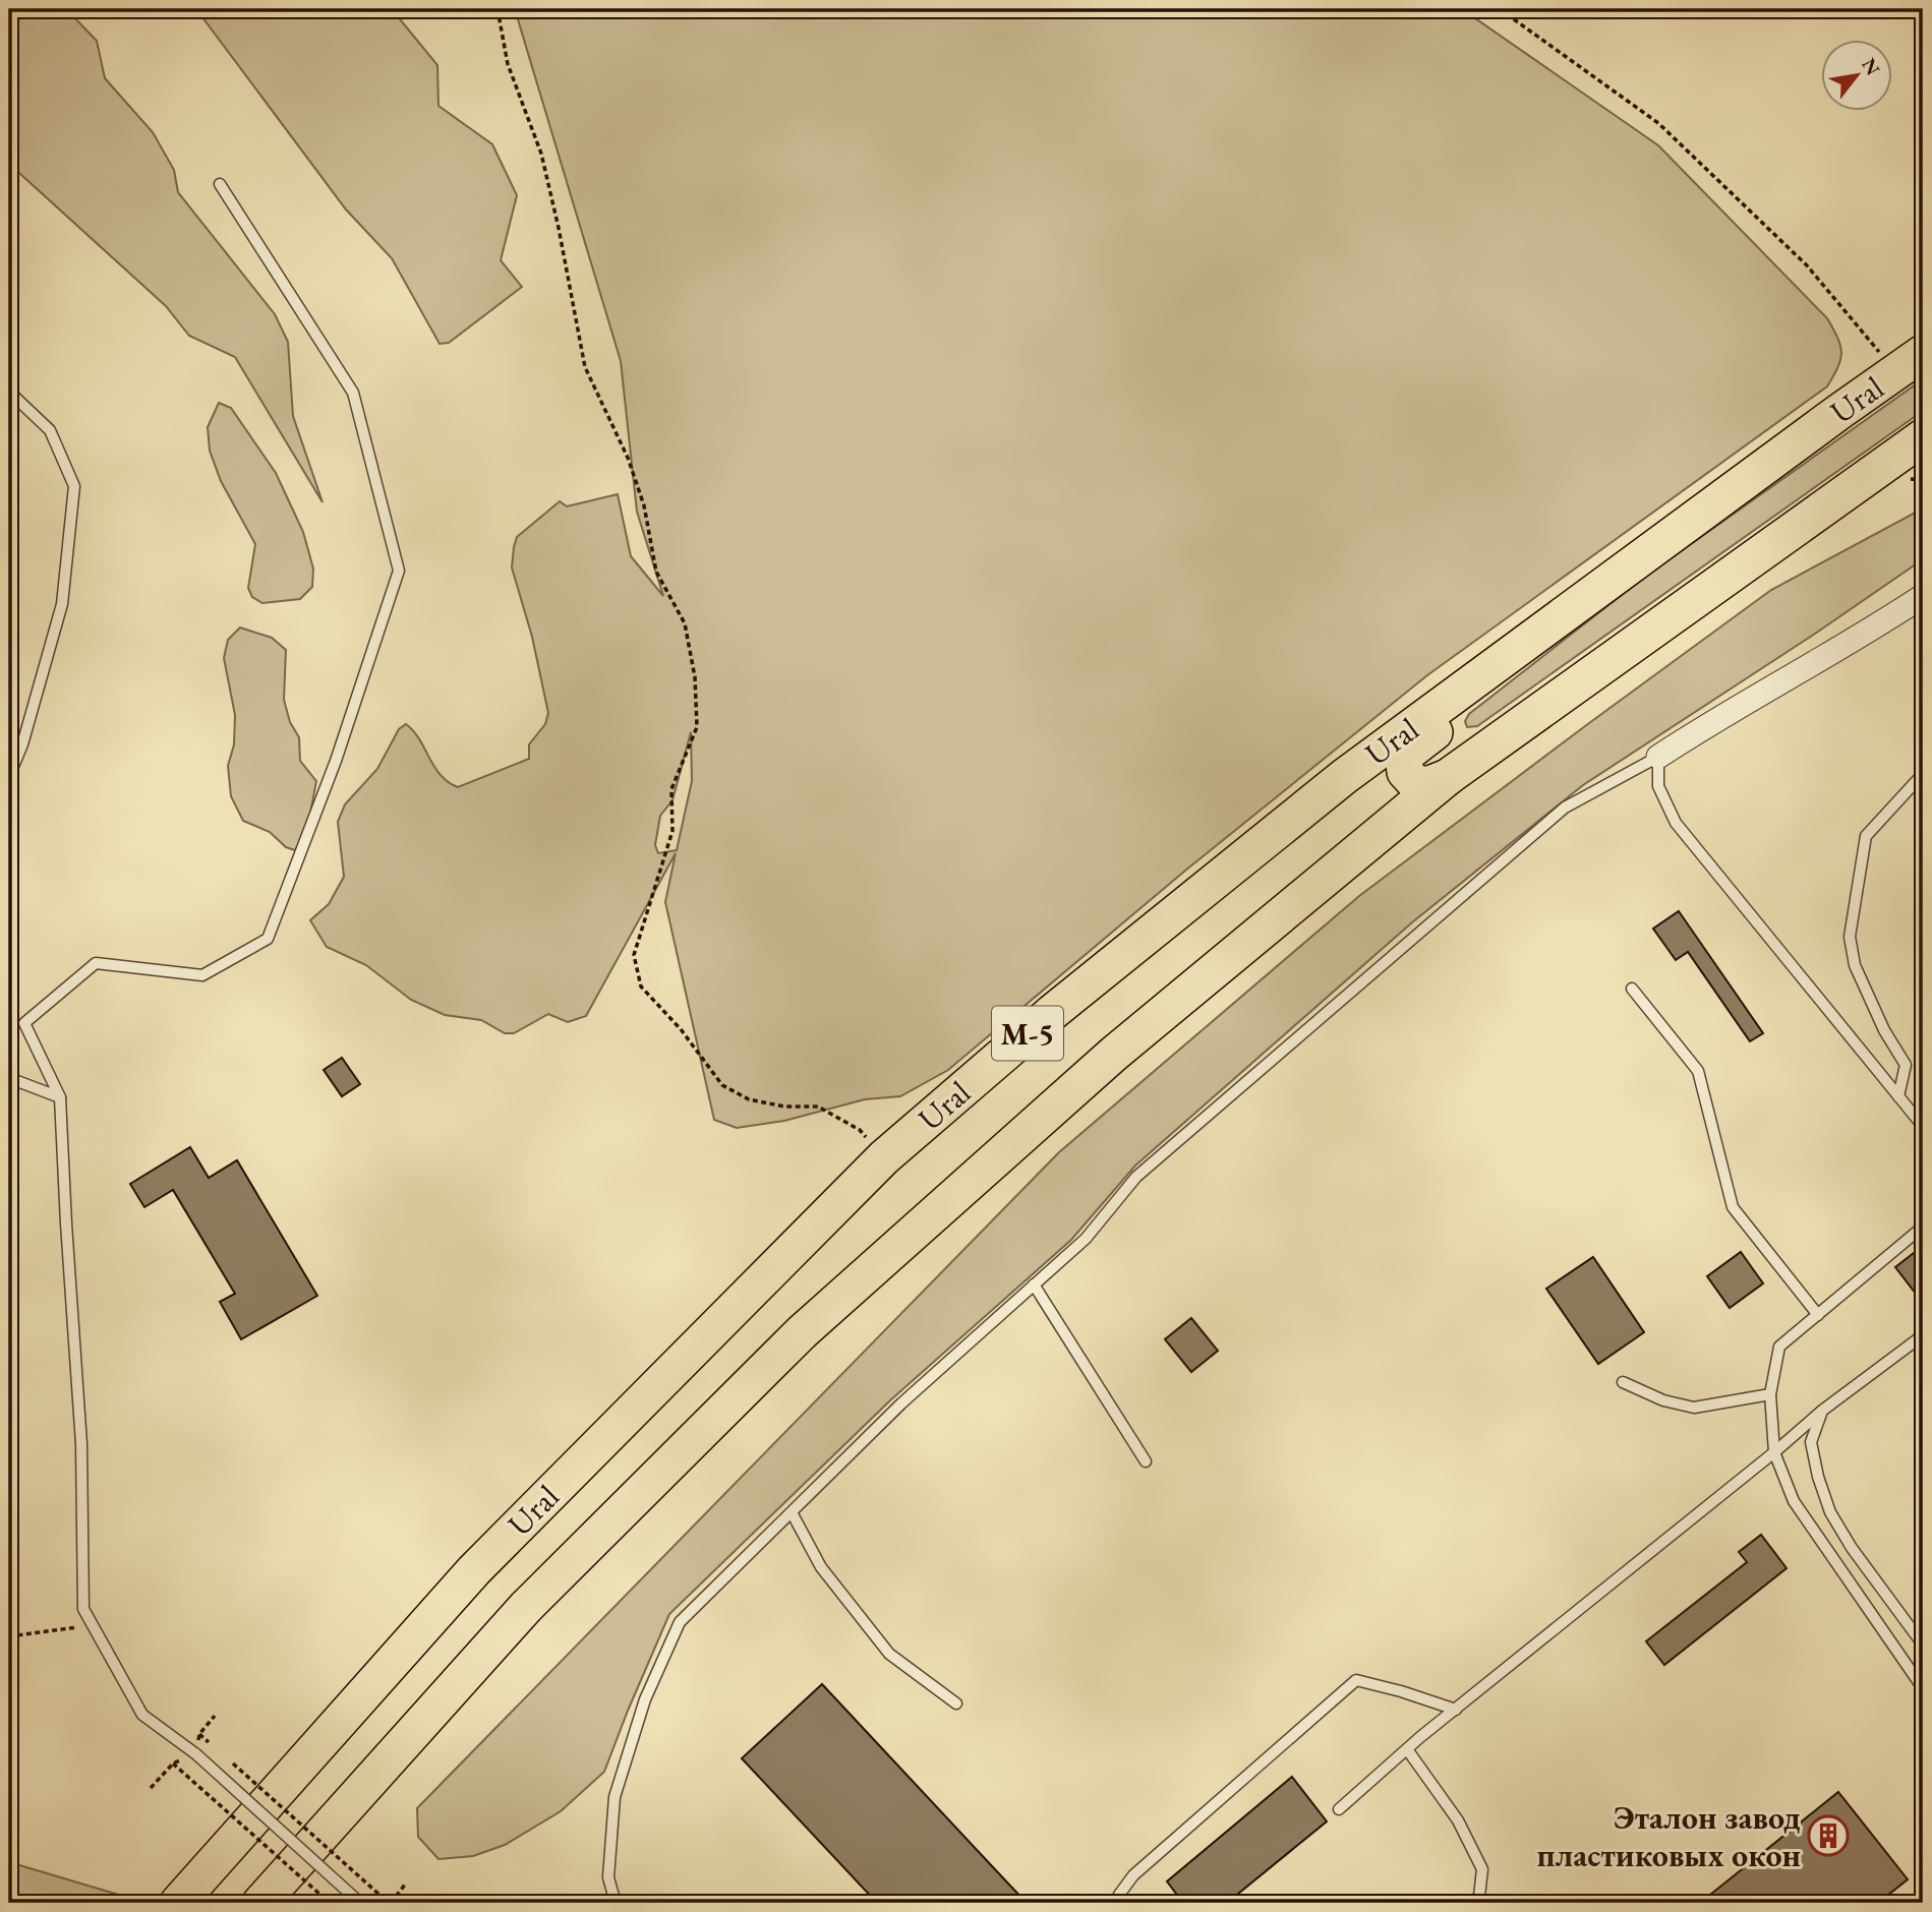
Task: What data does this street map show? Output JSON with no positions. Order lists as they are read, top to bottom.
{
  "streets": {
    "main road": ["Ural", "М-5"]
  },
  "places": {
    "building": ["Эталон завод пластиковых окон"]
  },
  "north": "top right"
}
